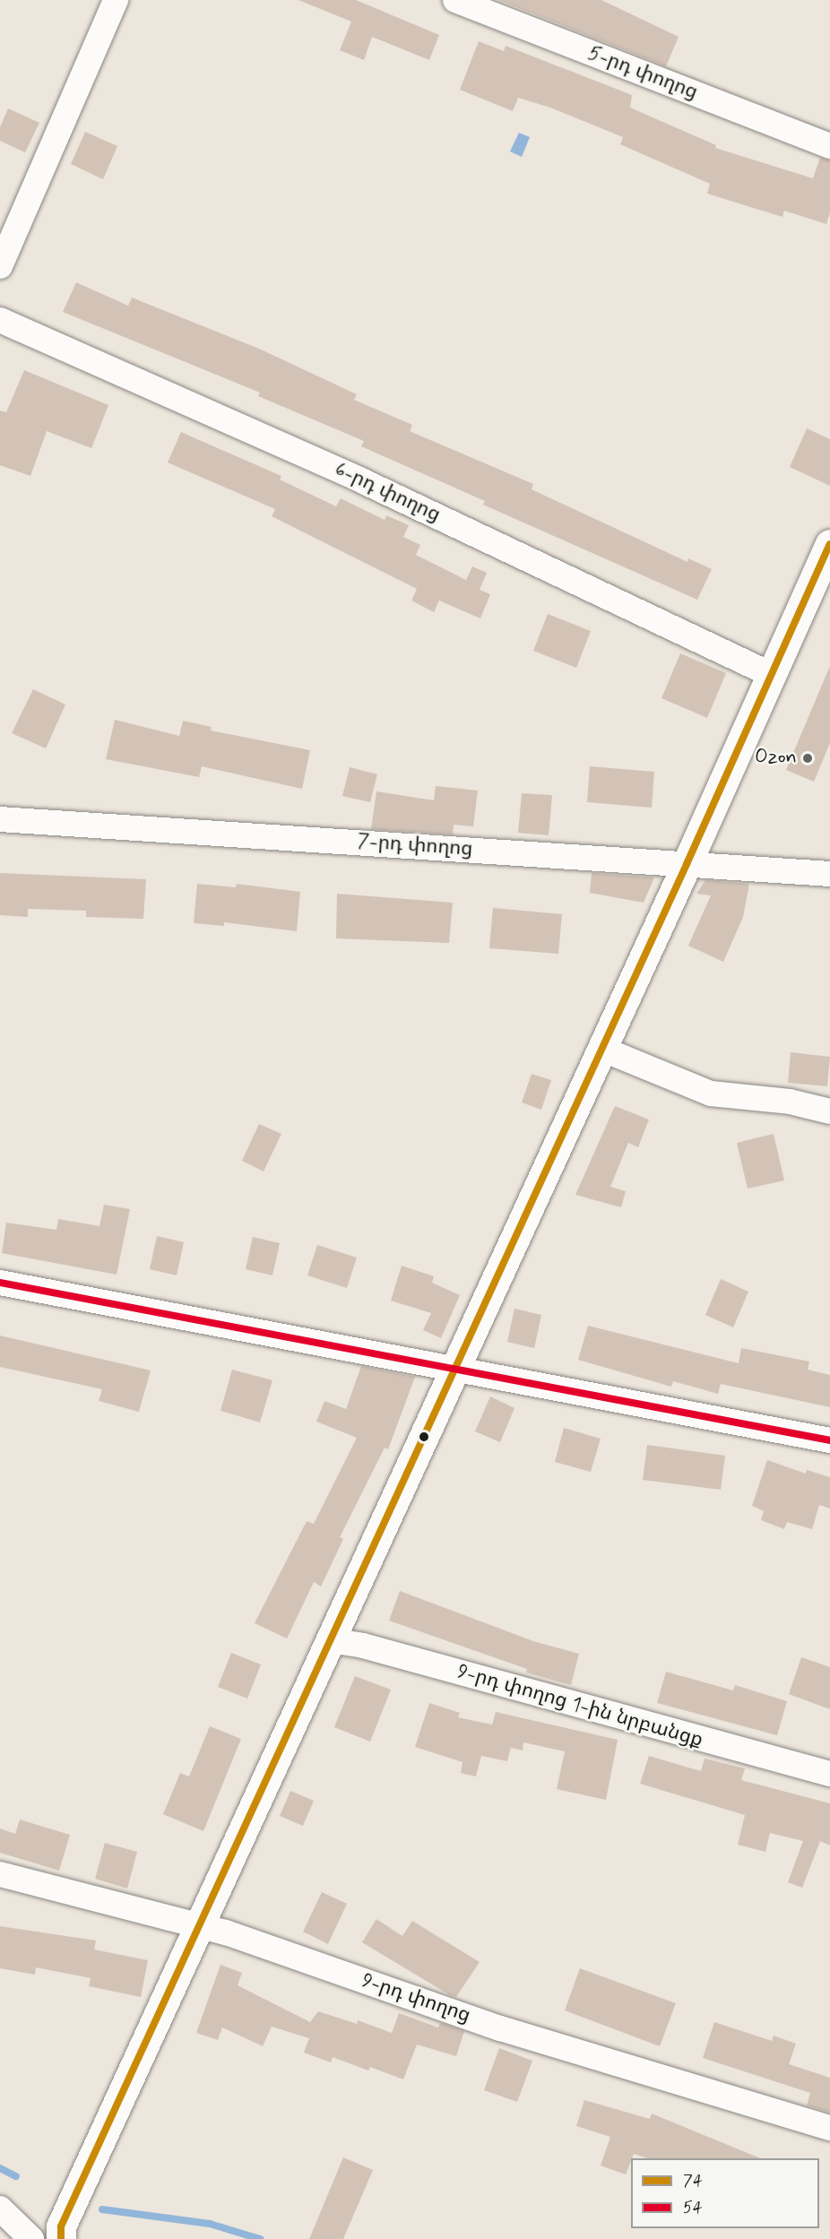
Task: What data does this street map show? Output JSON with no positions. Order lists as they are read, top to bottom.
{
  "streets": {
    "street": [
      "5-րդ փողոց",
      "6-րդ փողոց",
      "7-րդ փողոց",
      "9-րդ փողոց 1-ին նրբանցք",
      "9-րդ փողոց"
    ]
  },
  "places": ["Ozon"],
  "lines": ["transit line 74", "transit line 54"],
  "legend": ["74", "54"]
}
